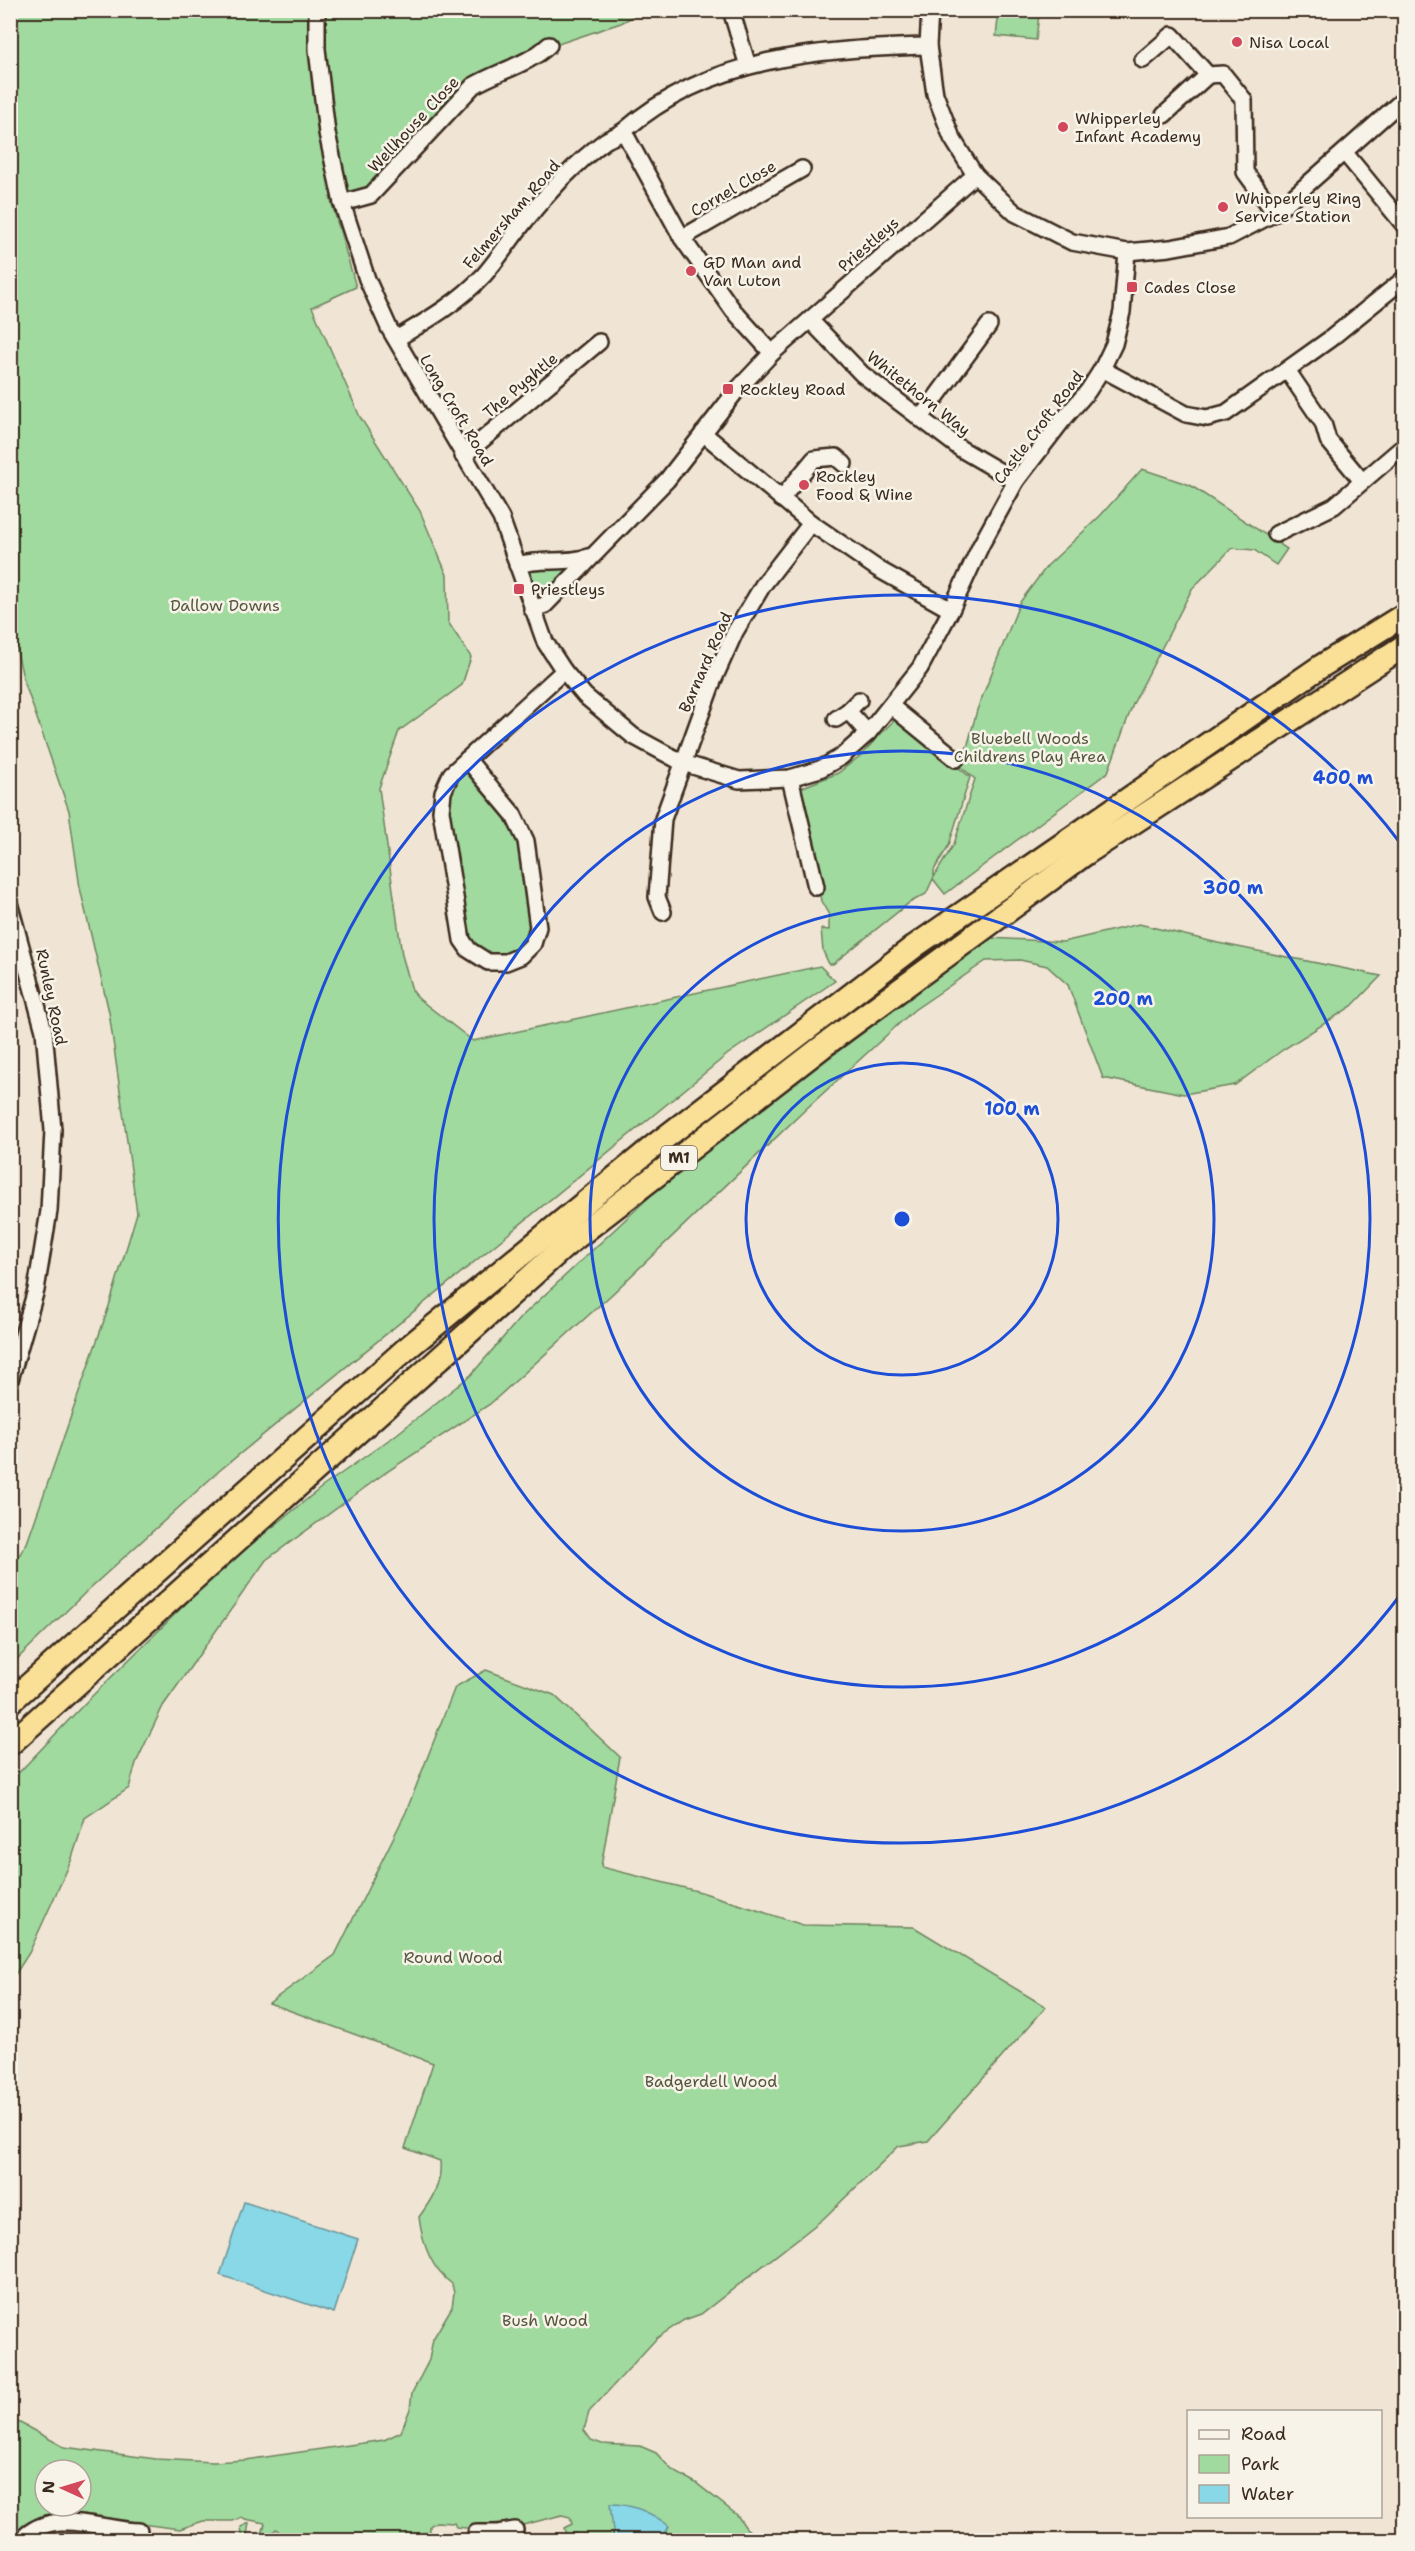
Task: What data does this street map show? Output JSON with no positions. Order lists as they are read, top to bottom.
{
  "streets": {
    "highway": ["M1"],
    "street": [
      "Wellhouse Close",
      "Cornel Close",
      "Felmersham Road",
      "Priestleys",
      "The Pyghtle",
      "Whitethorn Way",
      "Long Croft Road",
      "Castle Croft Road",
      "Barnard Road",
      "Runley Road"
    ]
  },
  "crossings": [
    ["Wellhouse Close", "Long Croft Road"],
    ["Felmersham Road", "Long Croft Road"],
    ["Priestleys", "Whitethorn Way"],
    ["Priestleys", "Long Croft Road"],
    ["The Pyghtle", "Long Croft Road"],
    ["Whitethorn Way", "Castle Croft Road"],
    ["Long Croft Road", "Castle Croft Road"],
    ["Long Croft Road", "Barnard Road"],
    ["Castle Croft Road", "Barnard Road"]
  ],
  "parks": [
    "Dallow Downs",
    "Bluebell Woods Childrens Play Area",
    "Round Wood",
    "Badgerdell Wood",
    "Bush Wood"
  ],
  "places": {
    "other": [
      "Nisa Local",
      "Whipperley Infant Academy",
      "Whipperley Ring Service Station",
      "GD Man and Van Luton",
      "Rockley Food & Wine"
    ],
    "transit": ["Cades Close", "Rockley Road", "Priestleys"]
  },
  "legend": ["Road", "Park", "Water"],
  "north": "left",
  "rings": [
    "400 m",
    "300 m",
    "200 m",
    "100 m"
  ]
}
